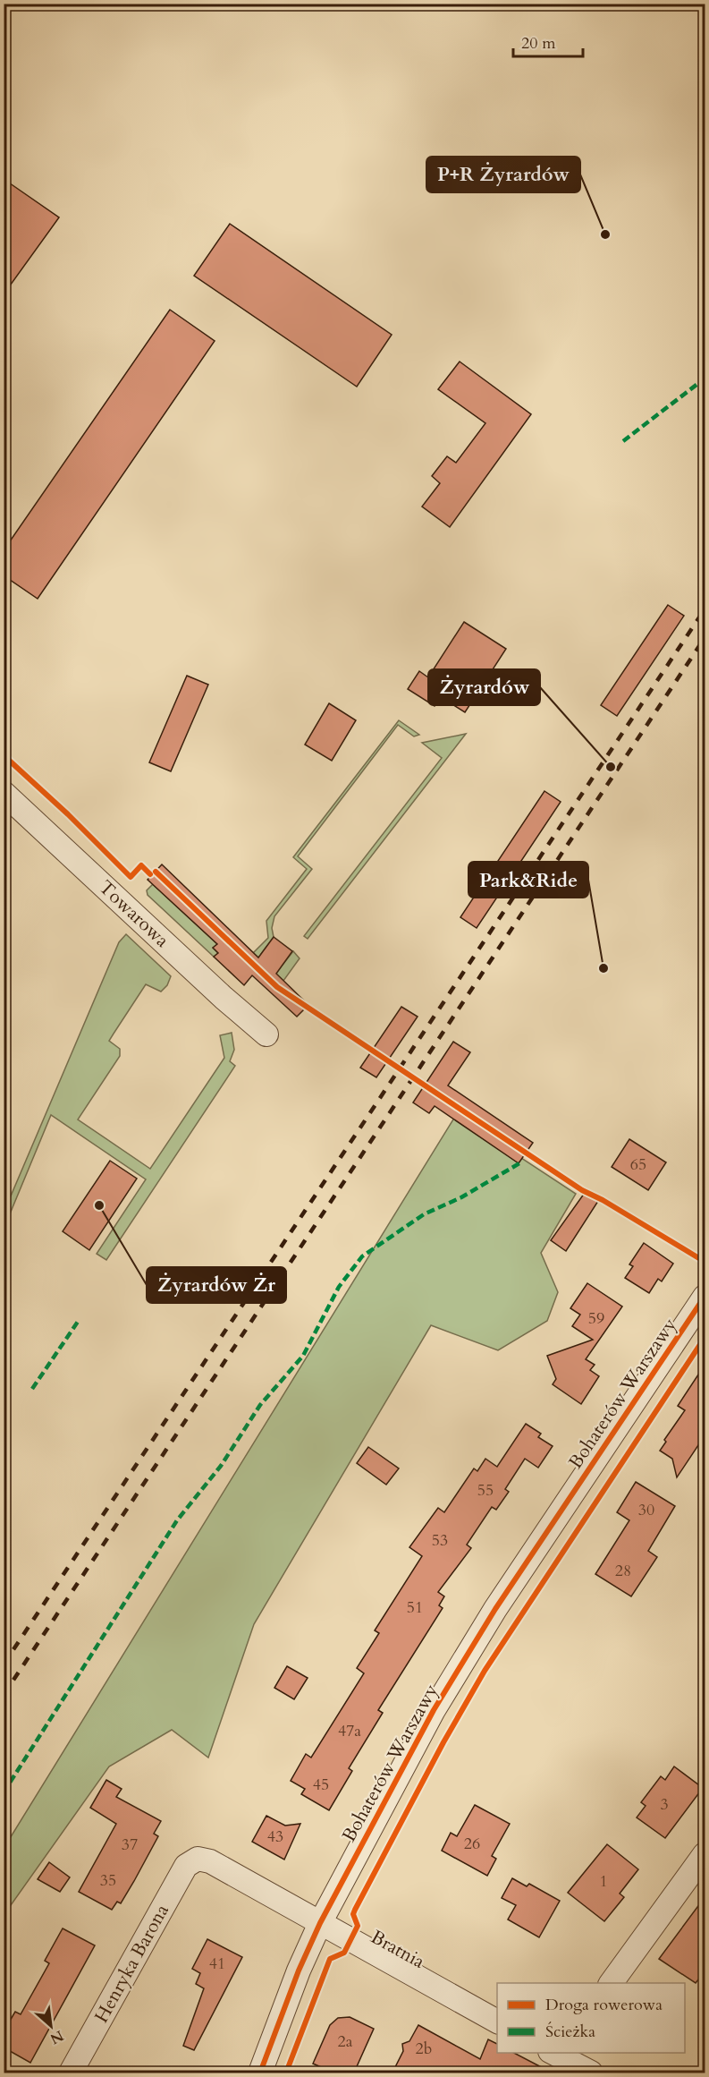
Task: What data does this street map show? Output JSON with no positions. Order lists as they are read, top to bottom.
{
  "streets": {
    "street": [
      "Towarowa",
      "Bohaterów Warszawy",
      "Bratnia",
      "Henryka Barona"
    ]
  },
  "crossings": [
    ["Bohaterów Warszawy", "Bratnia"],
    ["Bratnia", "Henryka Barona"]
  ],
  "places": [
    "P+R Żyrardów",
    "Żyrardów",
    "Park&Ride",
    "Żyrardów Żr"
  ],
  "house_numbers": [
    "65",
    "59",
    "55",
    "30",
    "53",
    "28",
    "51",
    "47a",
    "45",
    "3",
    "43",
    "26",
    "37",
    "35",
    "1",
    "41",
    "2a",
    "2b"
  ],
  "legend": ["Droga rowerowa", "Ścieżka"],
  "scale_bar": "20 m",
  "north": "bottom right"
}
